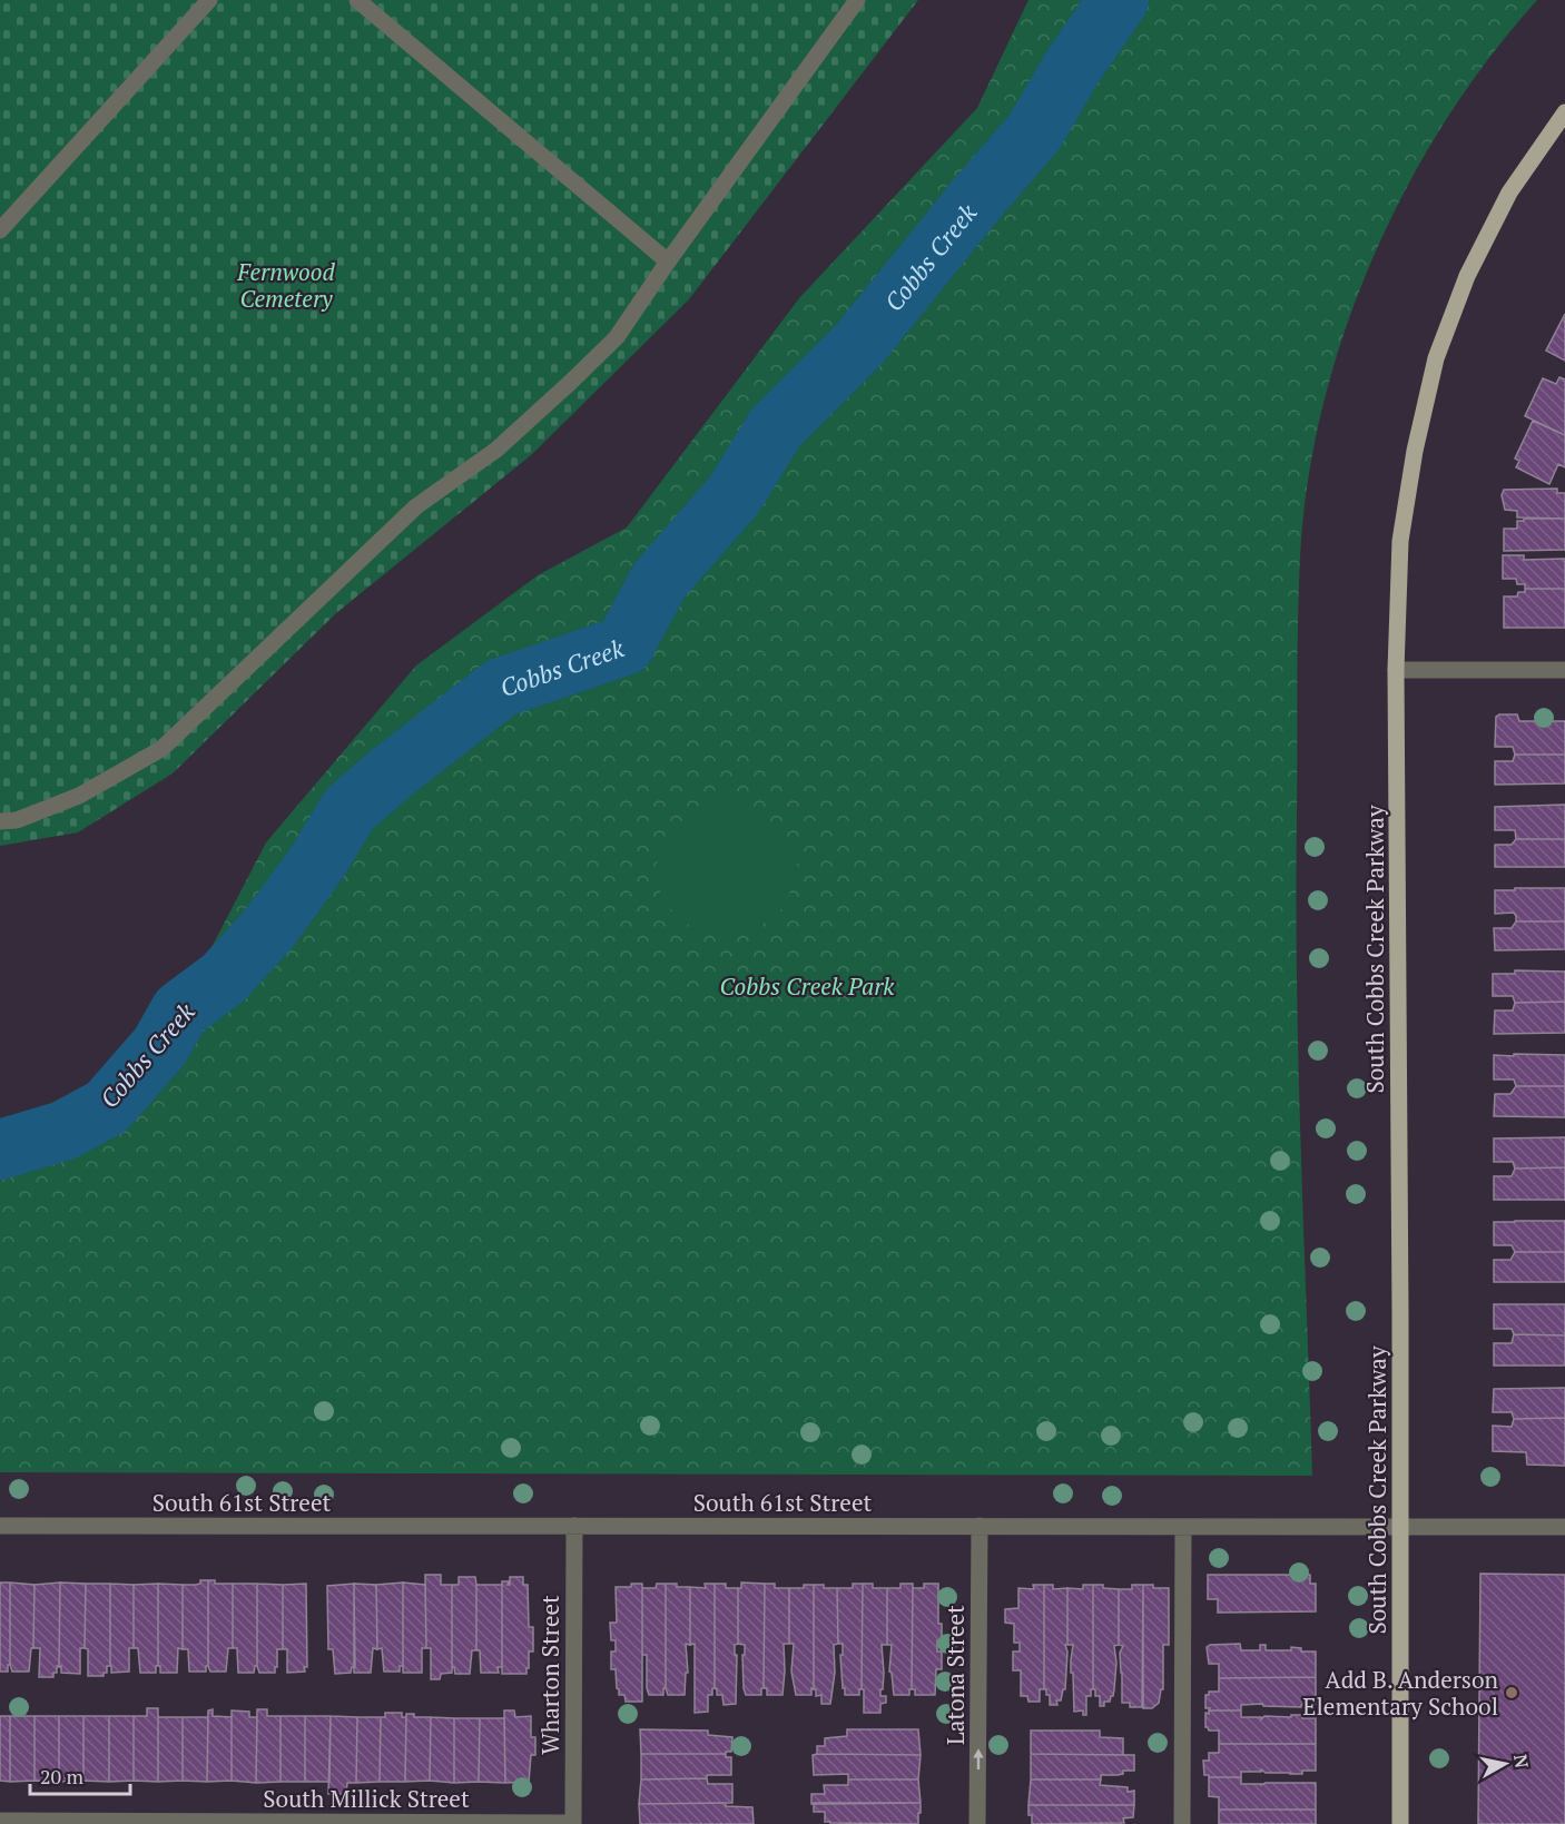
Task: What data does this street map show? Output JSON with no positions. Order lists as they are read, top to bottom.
{
  "streets": {
    "main road": ["South Cobbs Creek Parkway"],
    "street": [
      "South 61st Street",
      "Wharton Street",
      "Latona Street",
      "South Millick Street"
    ]
  },
  "crossings": [
    ["South Cobbs Creek Parkway", "South 61st Street"],
    ["South 61st Street", "Wharton Street"],
    ["South 61st Street", "Latona Street"],
    ["Wharton Street", "South Millick Street"]
  ],
  "one_way": ["Latona Street"],
  "water": ["Cobbs Creek"],
  "parks": ["Fernwood Cemetery", "Cobbs Creek Park"],
  "places": ["Add B. Anderson Elementary School"],
  "scale_bar": "20 m",
  "north": "right"
}
